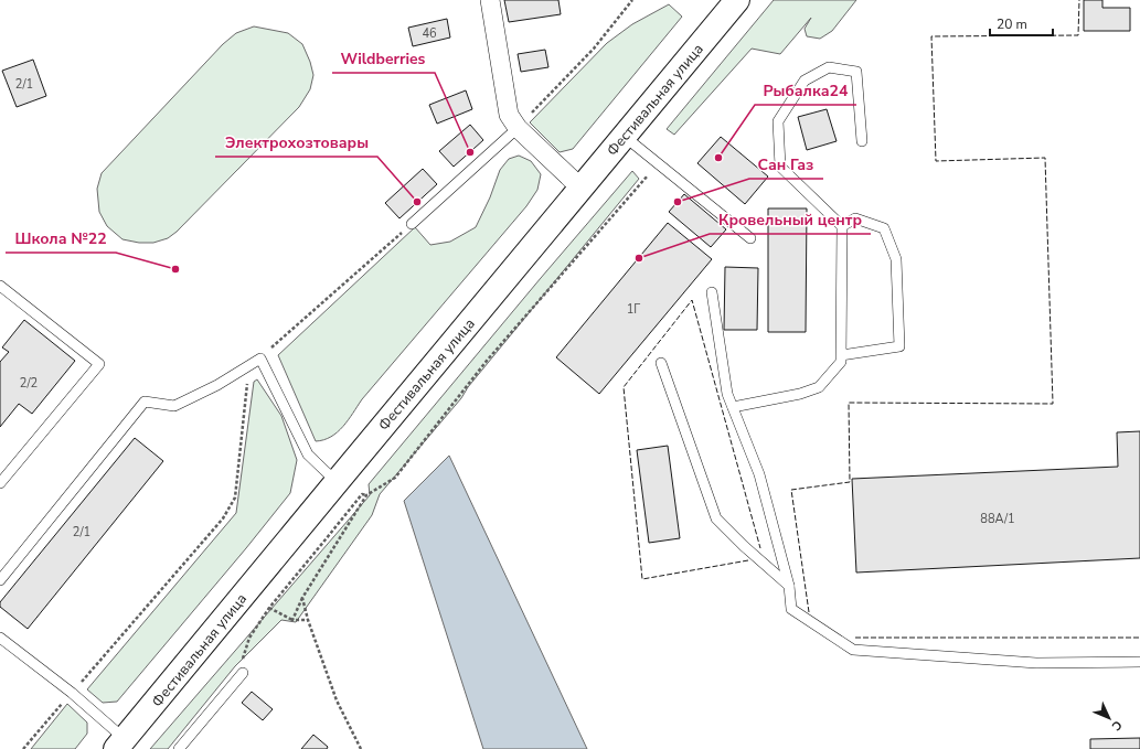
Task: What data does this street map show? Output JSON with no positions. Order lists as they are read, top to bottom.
{
  "streets": {
    "main road": ["Фестивальная улица"]
  },
  "places": [
    "Wildberries",
    "Рыбалка24",
    "Электрохозтовары",
    "Сан Газ",
    "Кровельный центр",
    "Школа №22"
  ],
  "house_numbers": [
    "46",
    "2/1",
    "1Г",
    "2/2",
    "88А/1",
    "2/1"
  ],
  "scale_bar": "20 m",
  "north": "bottom right"
}
